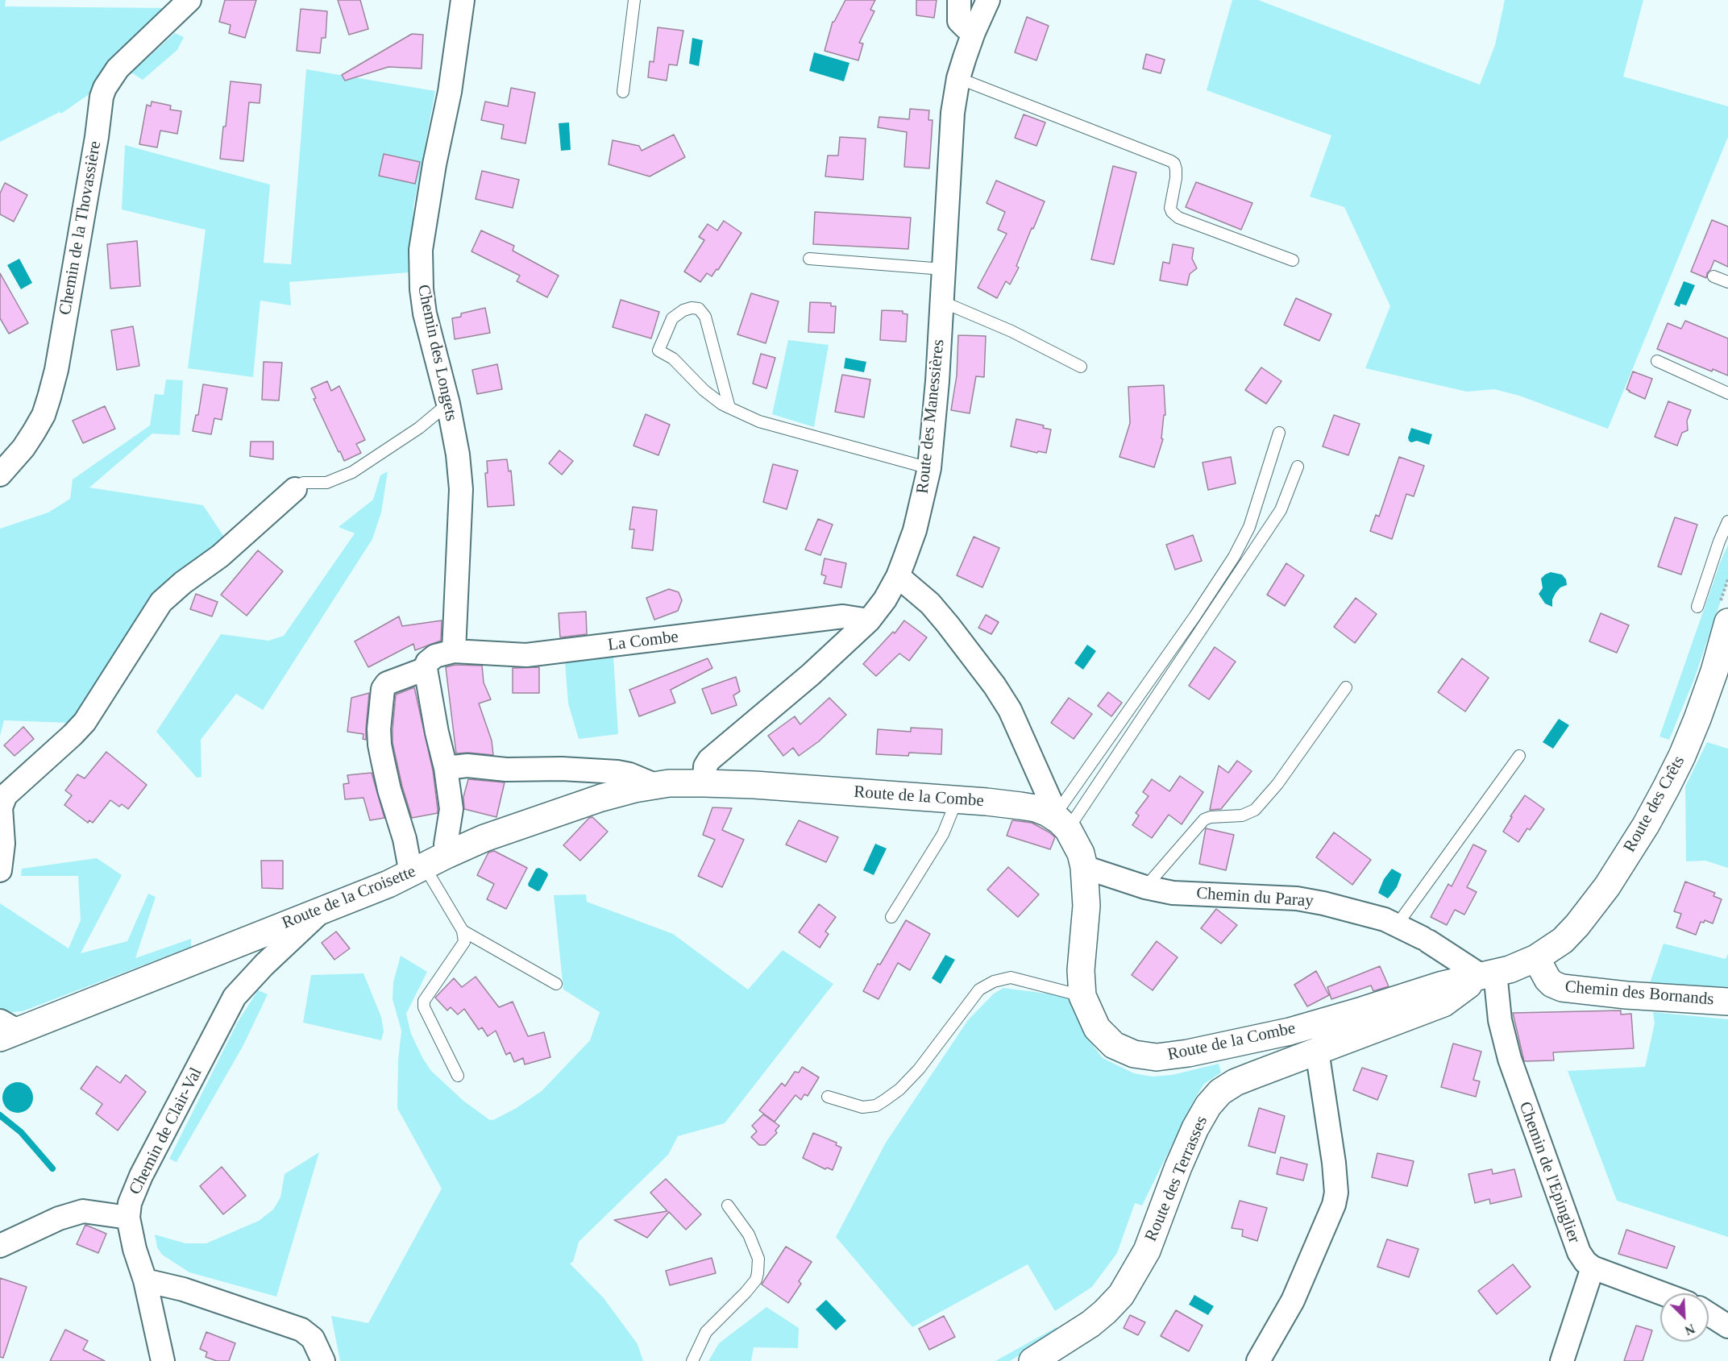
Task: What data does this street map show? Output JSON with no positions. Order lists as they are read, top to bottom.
{
  "streets": {
    "street": [
      "Chemin de la Thovassière",
      "Chemin des Longets",
      "Route des Manessières",
      "La Combe",
      "Route de la Combe",
      "Route des Crêts",
      "Route de la Croisette",
      "Chemin du Paray",
      "Chemin des Bornands",
      "Chemin de Clair-Val",
      "Chemin de l'Epinglier",
      "Route des Terrasses"
    ]
  },
  "crossings": [
    ["Chemin des Longets", "La Combe"],
    ["Route des Manessières", "La Combe"],
    ["Route des Manessières", "Route de la Combe"],
    ["Route des Manessières", "Route de la Croisette"],
    ["La Combe", "Route de la Croisette"],
    ["Route de la Combe", "Route des Crêts"],
    ["Route de la Combe", "Route de la Croisette"],
    ["Route de la Combe", "Chemin du Paray"],
    ["Route de la Combe", "Chemin des Bornands"],
    ["Route de la Combe", "Chemin de l'Epinglier"],
    ["Route de la Combe", "Route des Terrasses"],
    ["Route des Crêts", "Chemin des Bornands"],
    ["Route de la Croisette", "Chemin de Clair-Val"],
    ["Chemin du Paray", "Chemin de l'Epinglier"],
    ["Chemin du Paray", "Route des Terrasses"],
    ["Chemin de l'Epinglier", "Route des Terrasses"]
  ],
  "north": "bottom right"
}
